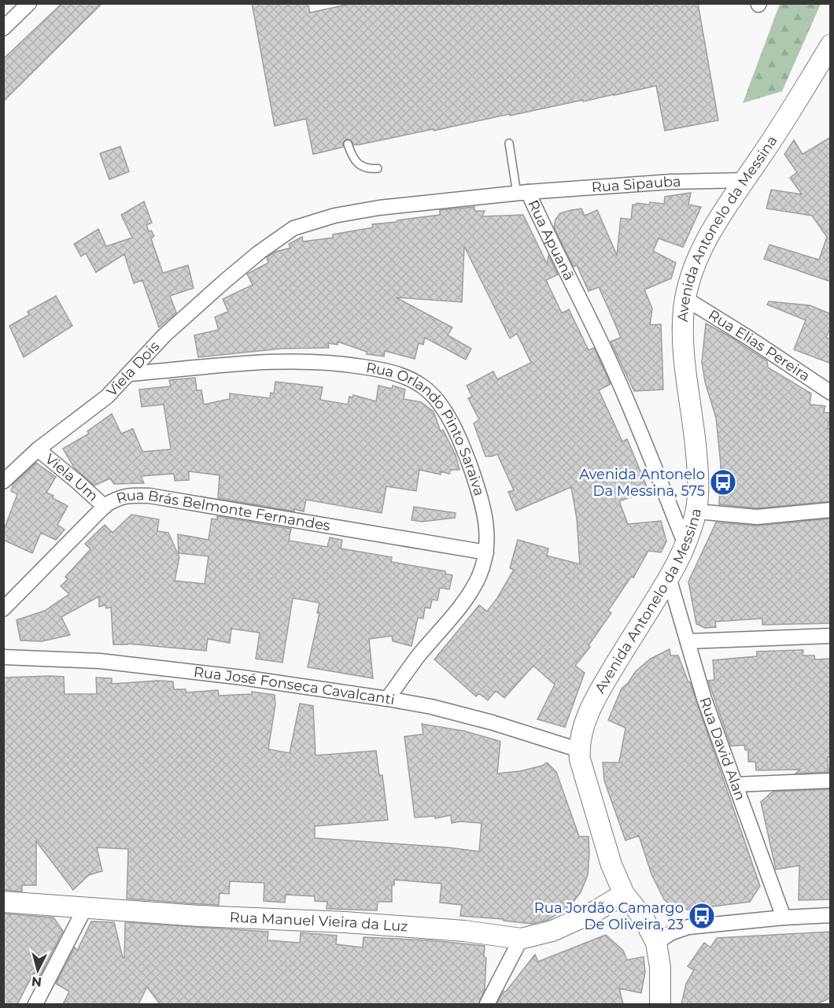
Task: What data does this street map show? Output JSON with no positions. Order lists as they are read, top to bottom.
{
  "streets": {
    "street": [
      "Rua Sipauba",
      "Avenida Antonelo da Messina",
      "Rua Apuanã",
      "Rua Elias Pereira",
      "Viela Dois",
      "Rua Orlando Pinto Saraiva",
      "Viela Um",
      "Rua Brás Belmonte Fernandes",
      "Rua José Fonseca Cavalcanti",
      "Rua David Alan",
      "Rua Manuel Vieira da Luz"
    ]
  },
  "crossings": [
    ["Rua Sipauba", "Avenida Antonelo da Messina"],
    ["Rua Sipauba", "Rua Apuanã"],
    ["Avenida Antonelo da Messina", "Rua Apuanã"],
    ["Avenida Antonelo da Messina", "Rua Elias Pereira"],
    ["Avenida Antonelo da Messina", "Rua José Fonseca Cavalcanti"],
    ["Avenida Antonelo da Messina", "Rua David Alan"],
    ["Avenida Antonelo da Messina", "Rua Manuel Vieira da Luz"],
    ["Rua Apuanã", "Viela Dois"],
    ["Viela Dois", "Rua Orlando Pinto Saraiva"],
    ["Viela Dois", "Viela Um"],
    ["Rua Orlando Pinto Saraiva", "Rua Brás Belmonte Fernandes"],
    ["Rua Orlando Pinto Saraiva", "Rua José Fonseca Cavalcanti"],
    ["Viela Um", "Rua Brás Belmonte Fernandes"]
  ],
  "places": {
    "bus stop": ["Avenida Antonelo Da Messina, 575", "Rua Jordão Camargo De Oliveira, 23"]
  },
  "north": "bottom"
}
